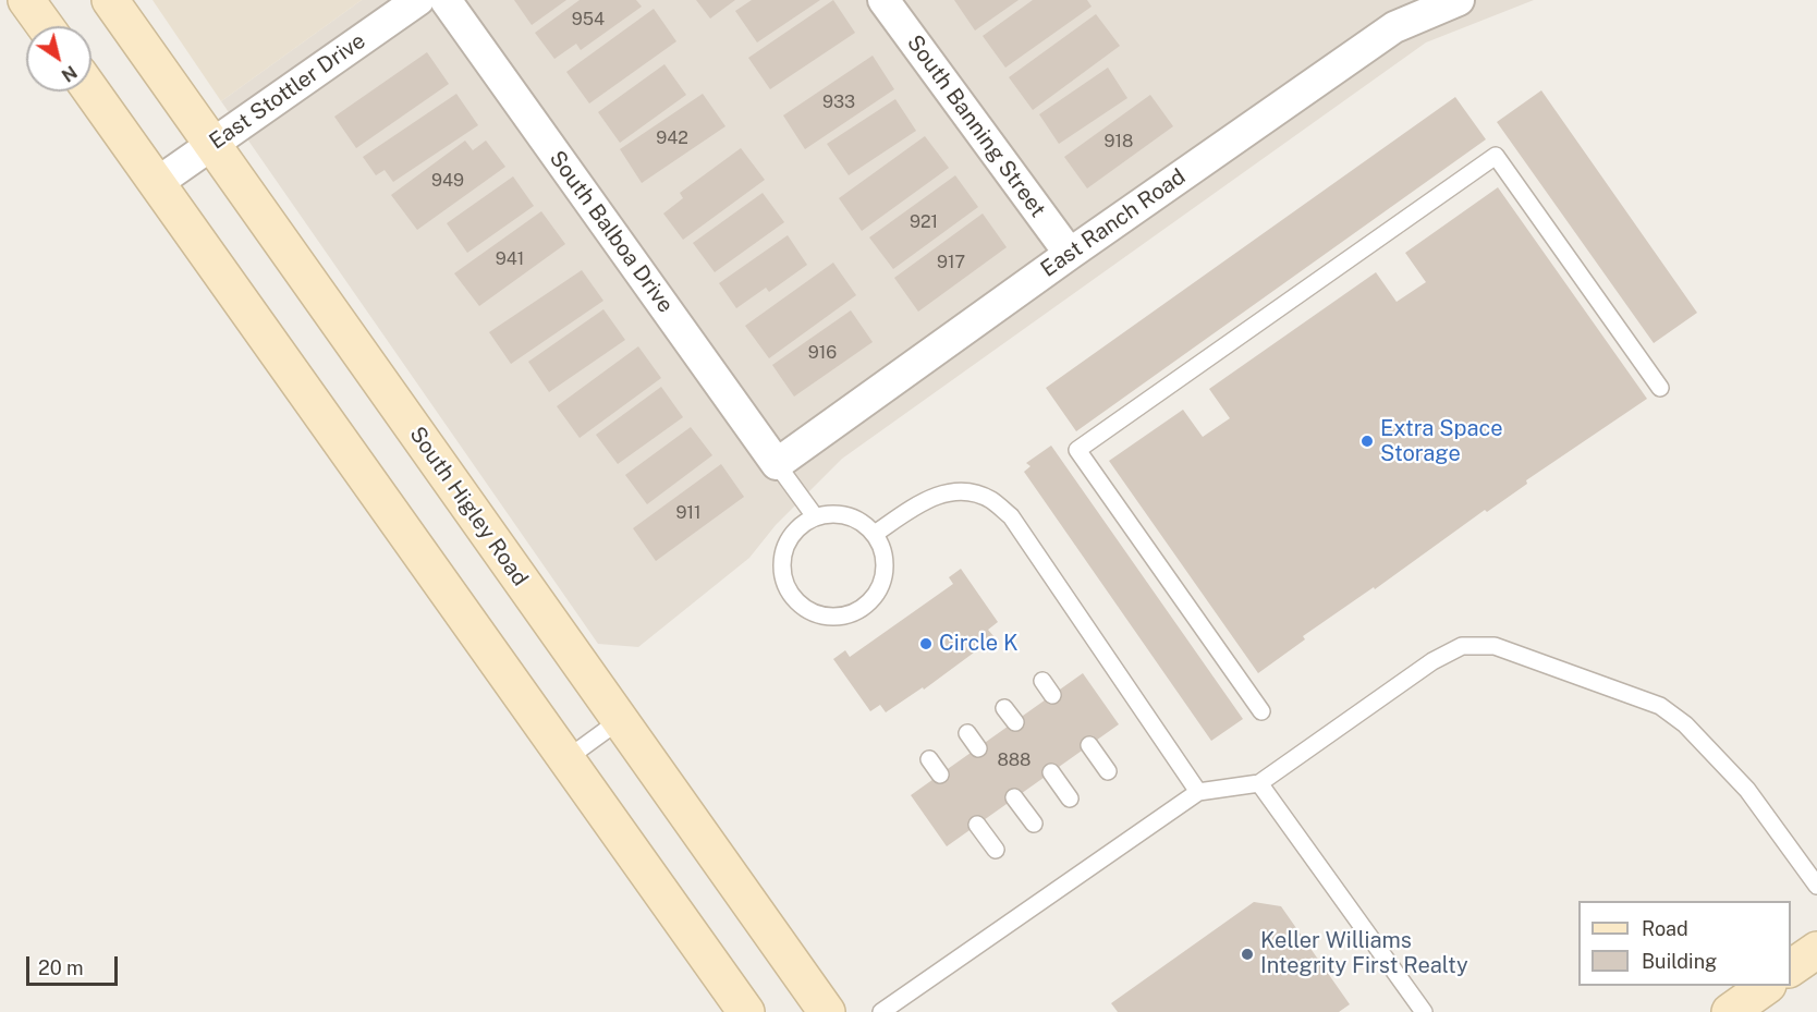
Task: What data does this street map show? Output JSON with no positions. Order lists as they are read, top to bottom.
{
  "streets": {
    "main road": ["South Higley Road"],
    "street": [
      "East Stottler Drive",
      "South Banning Street",
      "East Ranch Road",
      "South Balboa Drive"
    ]
  },
  "crossings": [
    ["East Stottler Drive", "South Higley Road"],
    ["South Banning Street", "East Ranch Road"],
    ["East Ranch Road", "South Balboa Drive"]
  ],
  "places": ["Extra Space Storage", "Circle K", "Keller Williams Integrity First Realty"],
  "house_numbers": [
    "954",
    "933",
    "942",
    "918",
    "949",
    "921",
    "941",
    "917",
    "916",
    "911",
    "888"
  ],
  "legend": ["Road", "Building"],
  "scale_bar": "20 m",
  "north": "bottom right"
}
